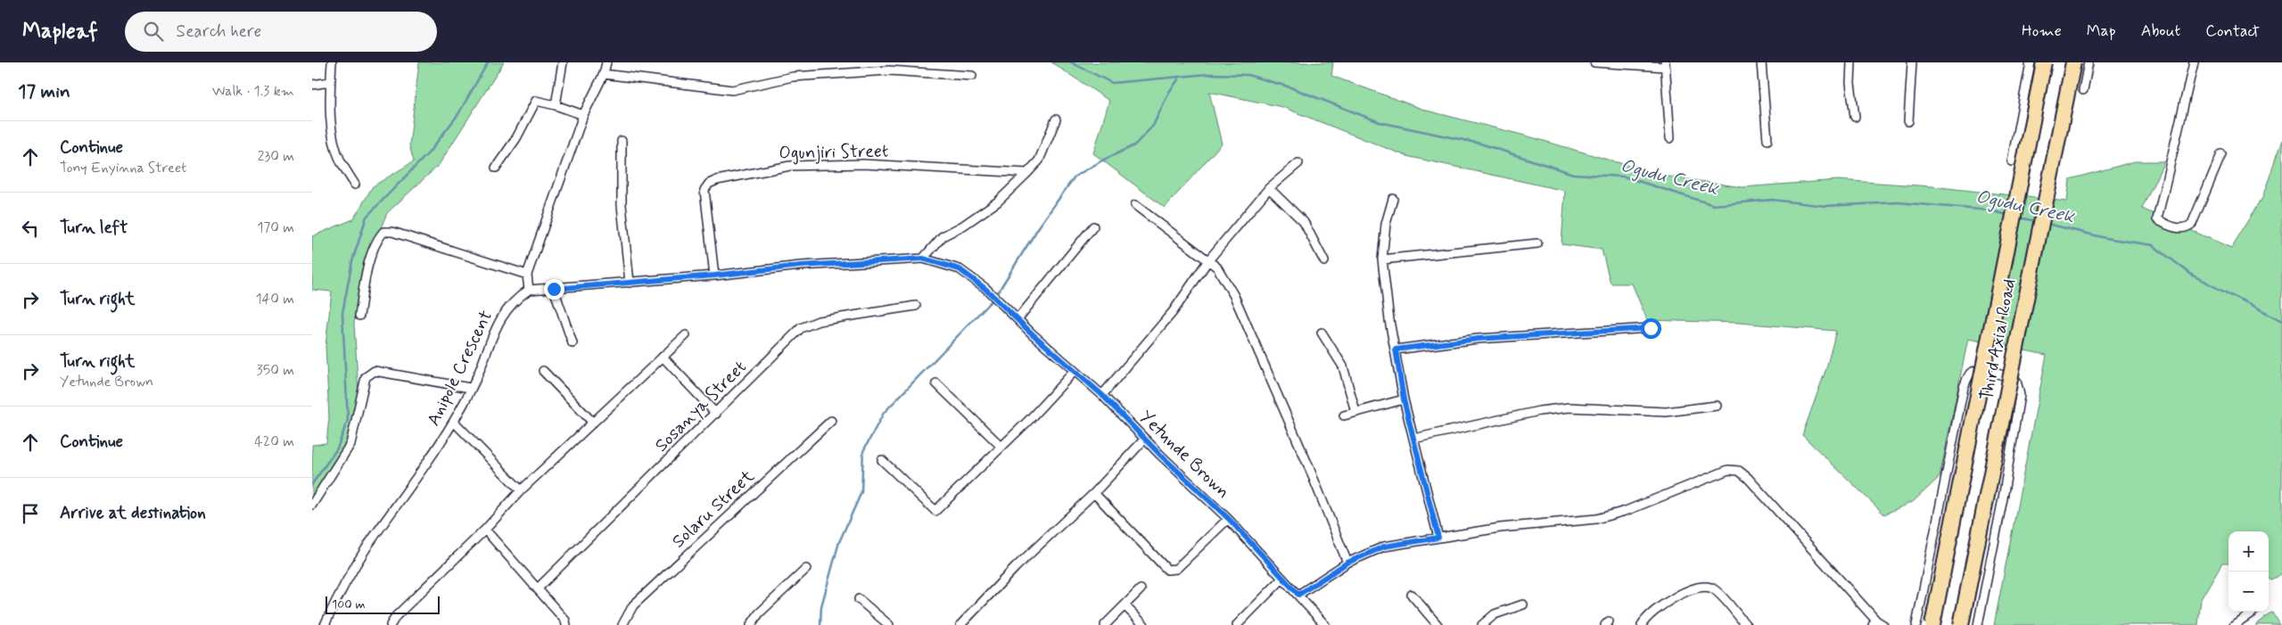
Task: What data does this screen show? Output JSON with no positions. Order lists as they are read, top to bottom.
{
  "streets": {
    "highway": ["Third Axial Road"],
    "street": [
      "Ogunjiri Street",
      "Anipole Crescent",
      "Sosanya Street",
      "Yetunde Brown",
      "Solaru Street"
    ]
  },
  "water": ["Ogudu Creek"],
  "scale_bar": "100 m",
  "page": {
    "header": "Mapleaf",
    "search": "Search here",
    "nav": [
      "Home",
      "Map",
      "About",
      "Contact"
    ],
    "heading": ["17 min", "Walk · 1.3 km"],
    "list": [
      ["Continue", "Tony Enyinna Street", "230 m"],
      ["Turn left", "170 m"],
      ["Turn right", "140 m"],
      ["Turn right", "Yetunde Brown", "350 m"],
      ["Continue", "420 m"],
      "Arrive at destination"
    ],
    "map_buttons": ["+", "−"],
    "scale": "100 m"
  }
}
